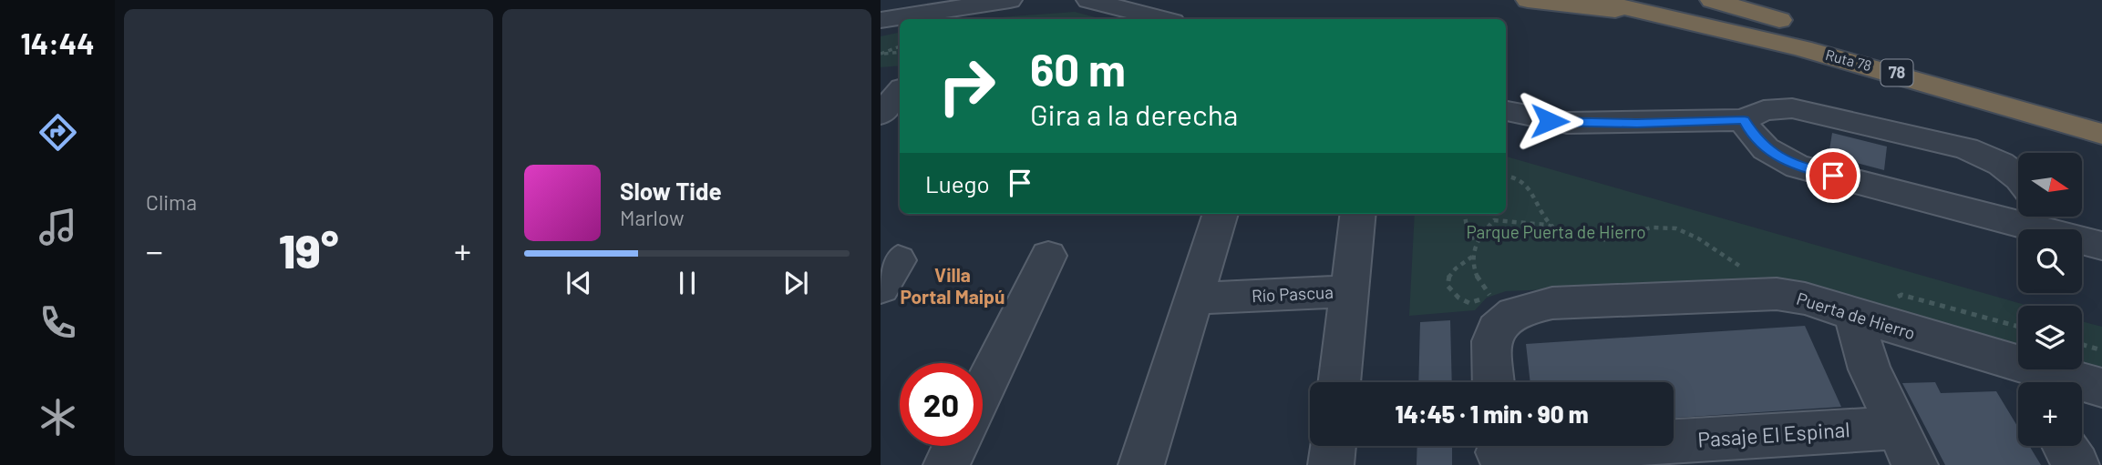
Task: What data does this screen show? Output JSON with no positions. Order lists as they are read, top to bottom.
{
  "streets": {
    "highway": ["Ruta 78", "78"],
    "street": ["Río Pascua", "Puerta de Hierro", "Pasaje El Espinal"]
  },
  "districts": ["Villa Portal Maipú"],
  "parks": ["Parque Puerta de Hierro"],
  "north": "right",
  "page": {
    "tabs": "14:44",
    "tile": "Clima",
    "turn": ["60 m", "Gira a la derecha"],
    "map_buttons": "+",
    "then": "Luego",
    "song": ["Slow Tide", "Marlow"],
    "heat": ["−", "19°", "+"],
    "limit": "20",
    "trip": "14:45 · 1 min · 90 m"
  }
}
